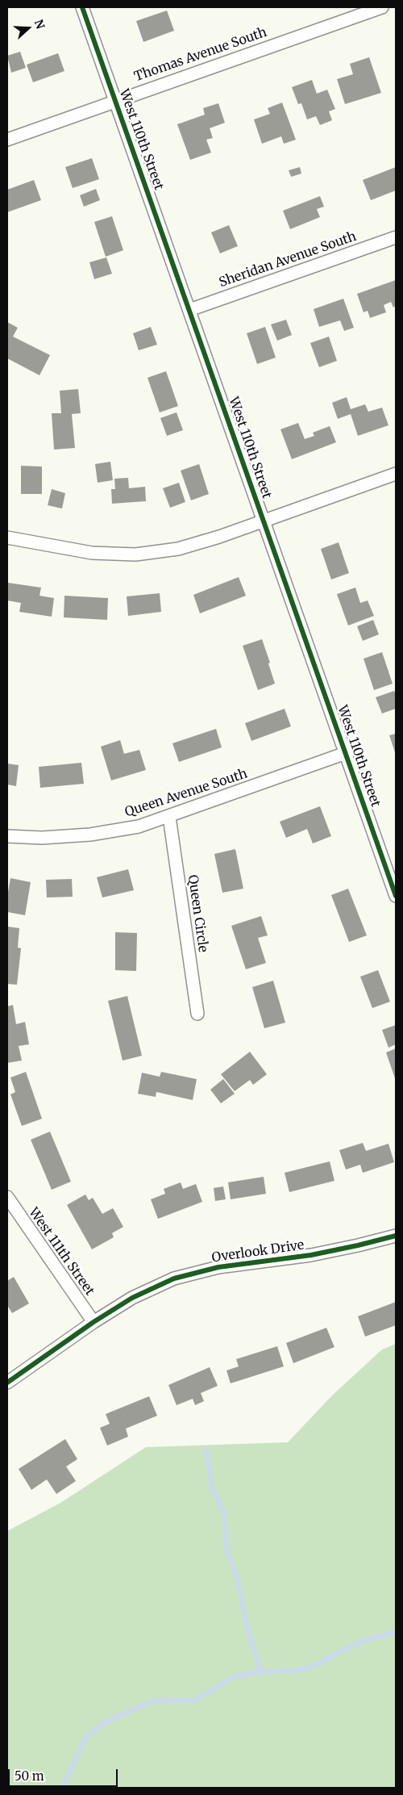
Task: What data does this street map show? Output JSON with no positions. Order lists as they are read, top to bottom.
{
  "streets": {
    "street": [
      "Thomas Avenue South",
      "West 110th Street",
      "Sheridan Avenue South",
      "Queen Avenue South",
      "Queen Circle",
      "West 111th Street",
      "Overlook Drive"
    ]
  },
  "crossings": [
    ["Thomas Avenue South", "West 110th Street"],
    ["West 110th Street", "Sheridan Avenue South"],
    ["West 110th Street", "Queen Avenue South"],
    ["Queen Avenue South", "Queen Circle"],
    ["West 111th Street", "Overlook Drive"]
  ],
  "scale_bar": "50 m",
  "north": "right"
}
